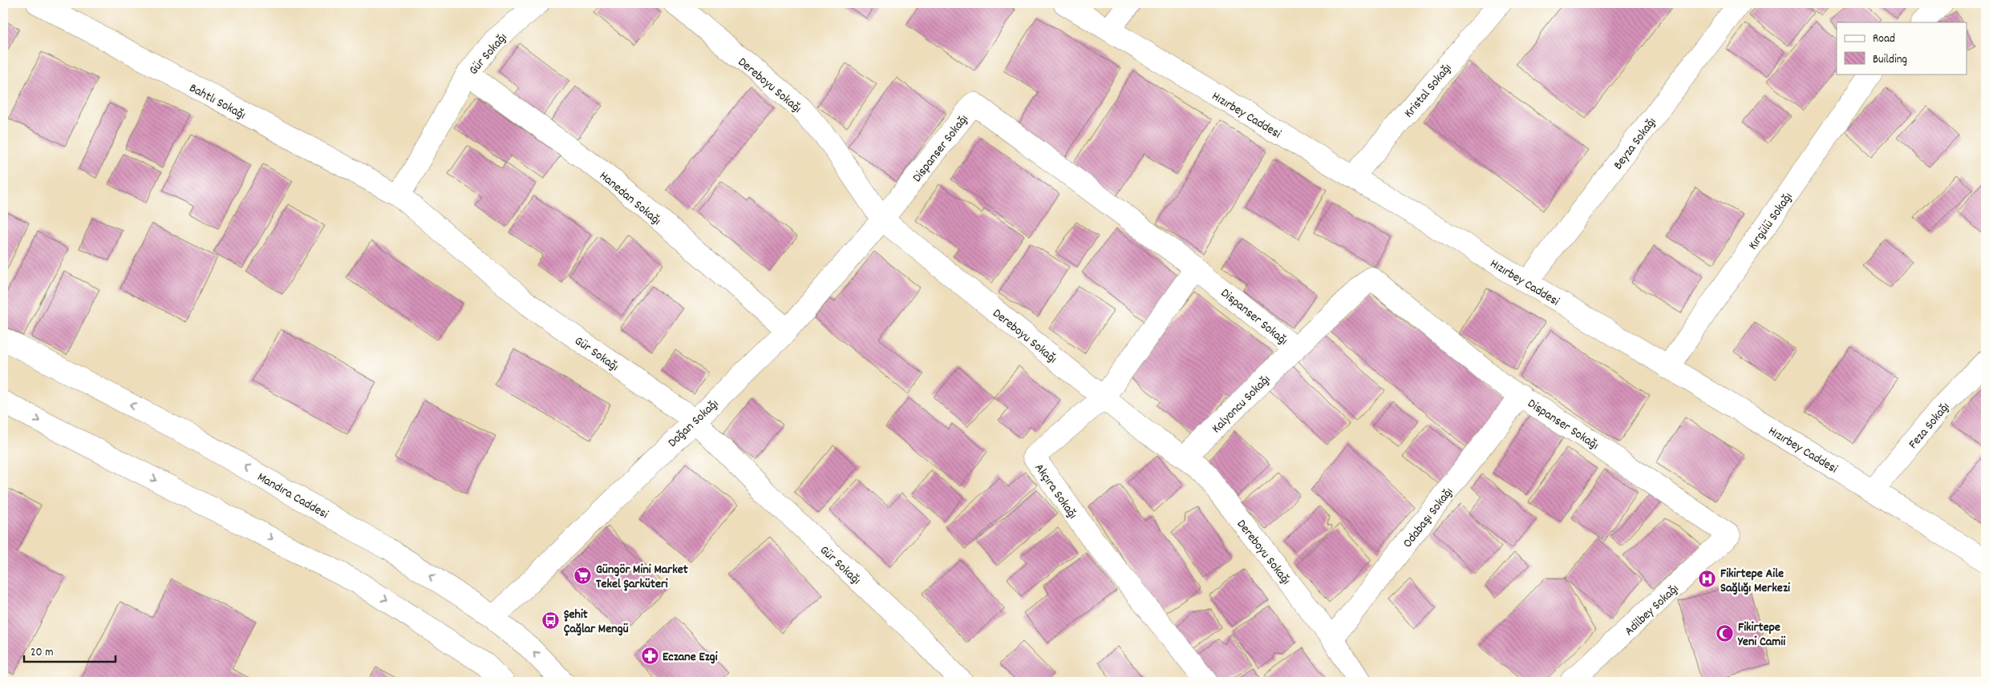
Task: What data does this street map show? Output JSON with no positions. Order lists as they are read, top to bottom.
{
  "streets": {
    "street": [
      "Gür Sokağı",
      "Dereboyu Sokağı",
      "Kristal Sokağı",
      "Bahtlı Sokağı",
      "Hızırbey Caddesi",
      "Beyza Sokağı",
      "Dispanser Sokağı",
      "Hanedan Sokağı",
      "Kırgülü Sokağı",
      "Kalyoncu Sokağı",
      "Doğan Sokağı",
      "Feza Sokağı",
      "Akçıra Sokağı",
      "Mandıra Caddesi",
      "Odabaşı Sokağı",
      "Adilbey Sokağı"
    ]
  },
  "crossings": [
    ["Gür Sokağı", "Bahtlı Sokağı"],
    ["Gür Sokağı", "Hanedan Sokağı"],
    ["Gür Sokağı", "Doğan Sokağı"],
    ["Dereboyu Sokağı", "Dispanser Sokağı"],
    ["Dereboyu Sokağı", "Kalyoncu Sokağı"],
    ["Dereboyu Sokağı", "Doğan Sokağı"],
    ["Dereboyu Sokağı", "Akçıra Sokağı"],
    ["Dereboyu Sokağı", "Odabaşı Sokağı"],
    ["Kristal Sokağı", "Hızırbey Caddesi"],
    ["Hızırbey Caddesi", "Beyza Sokağı"],
    ["Hızırbey Caddesi", "Kırgülü Sokağı"],
    ["Hızırbey Caddesi", "Feza Sokağı"],
    ["Dispanser Sokağı", "Kalyoncu Sokağı"],
    ["Dispanser Sokağı", "Doğan Sokağı"],
    ["Dispanser Sokağı", "Akçıra Sokağı"],
    ["Dispanser Sokağı", "Odabaşı Sokağı"],
    ["Dispanser Sokağı", "Adilbey Sokağı"],
    ["Hanedan Sokağı", "Doğan Sokağı"],
    ["Doğan Sokağı", "Mandıra Caddesi"]
  ],
  "places": {
    "supermarket": ["Güngör Mini Market Tekel Şarküteri"],
    "hospital": ["Fikirtepe Aile Sağlığı Merkezi"],
    "bus stop": ["Şehit Çağlar Mengü"],
    "mosque": ["Fikirtepe Yeni Camii"],
    "pharmacy": ["Eczane Ezgi"]
  },
  "legend": ["Road", "Building"],
  "scale_bar": "20 m"
}
